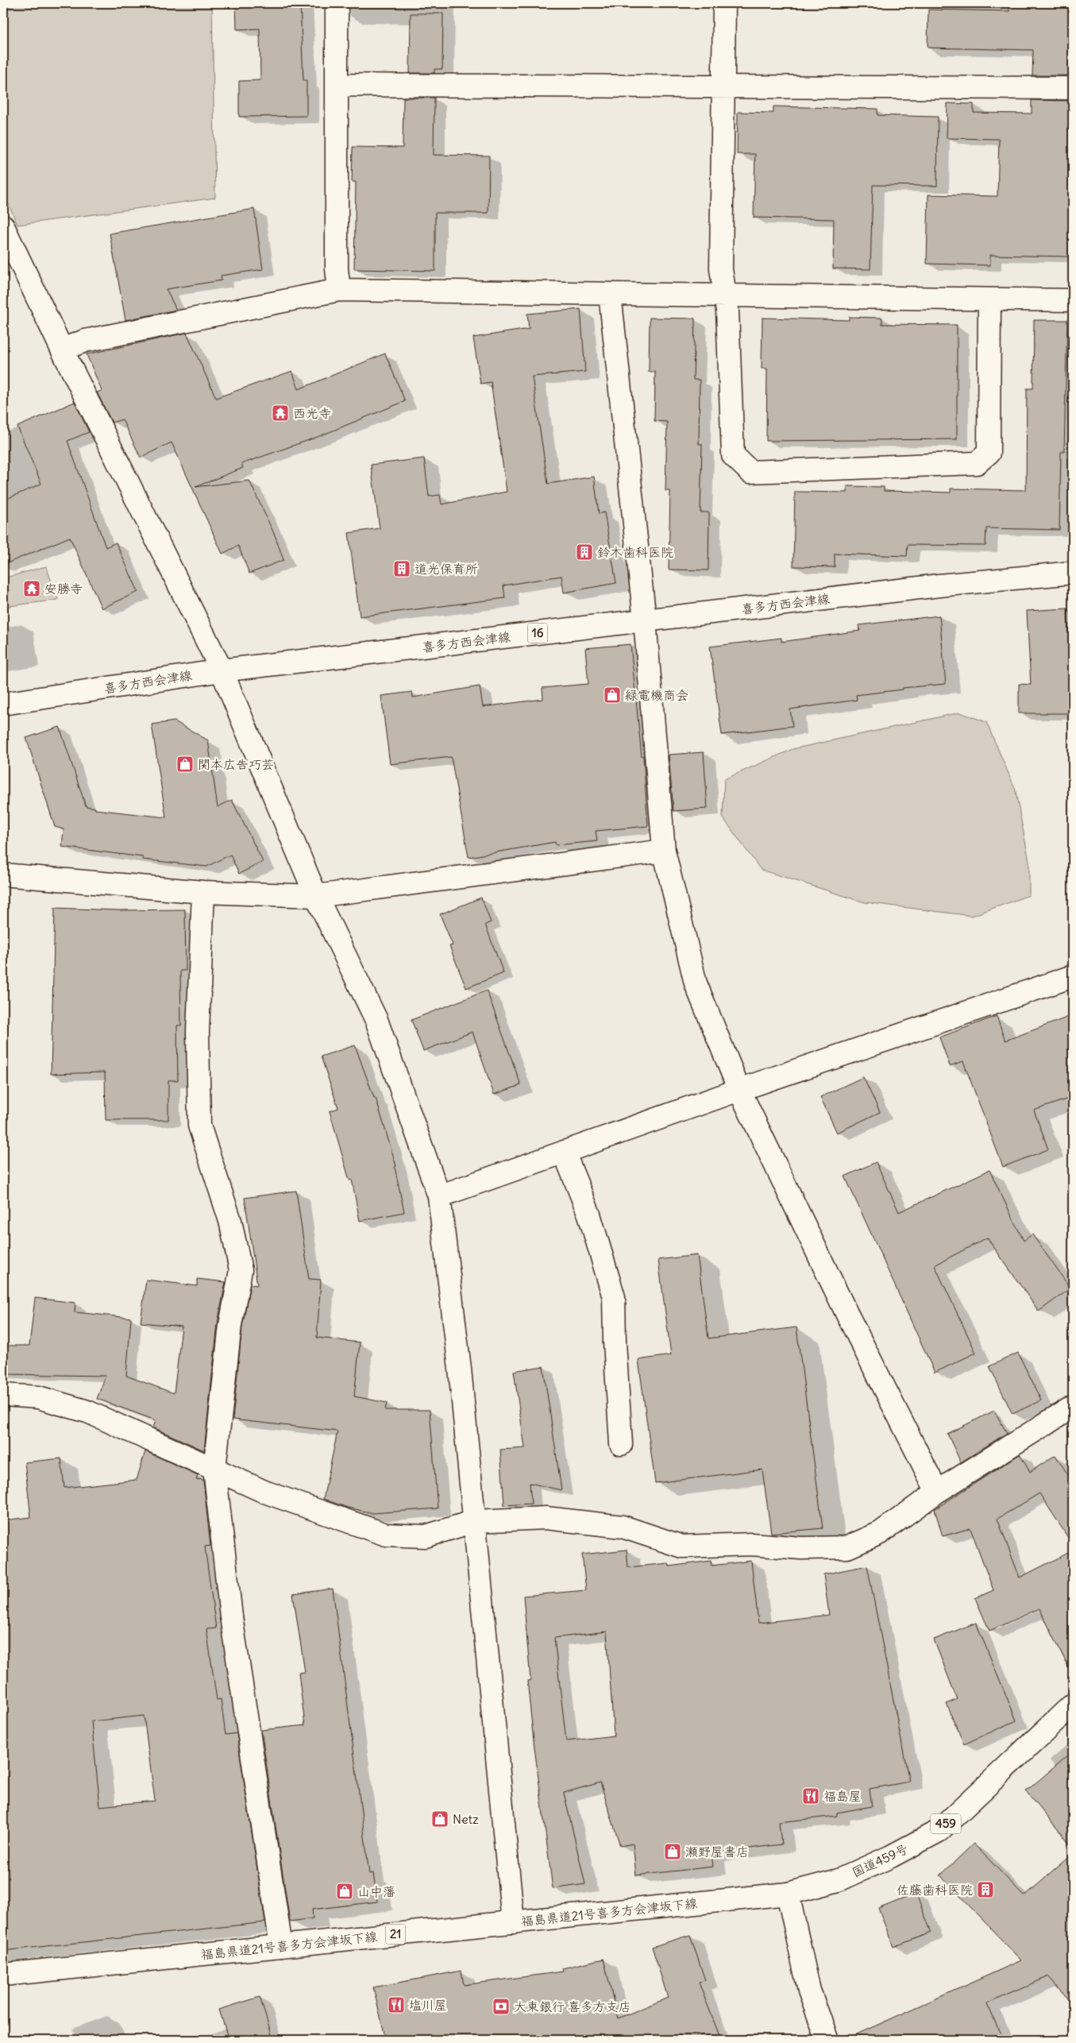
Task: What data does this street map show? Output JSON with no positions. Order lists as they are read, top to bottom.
{
  "streets": {
    "main road": [
      "喜多方西会津線",
      "16",
      "459",
      "国道459号",
      "福島県道21号喜多方会津坂下線",
      "21"
    ]
  },
  "crossings": [
    ["国道459号", "福島県道21号喜多方会津坂下線"]
  ],
  "places": {
    "temple": ["西光寺", "安勝寺"],
    "building": ["鈴木歯科医院", "道光保育所", "佐藤歯科医院"],
    "shop": [
      "緑電機商会",
      "関本広告巧芸",
      "Netz",
      "瀬野屋書店",
      "山中藩"
    ],
    "restaurant": ["福島屋", "塩川屋"],
    "bank": ["大東銀行 喜多方支店"]
  }
}
